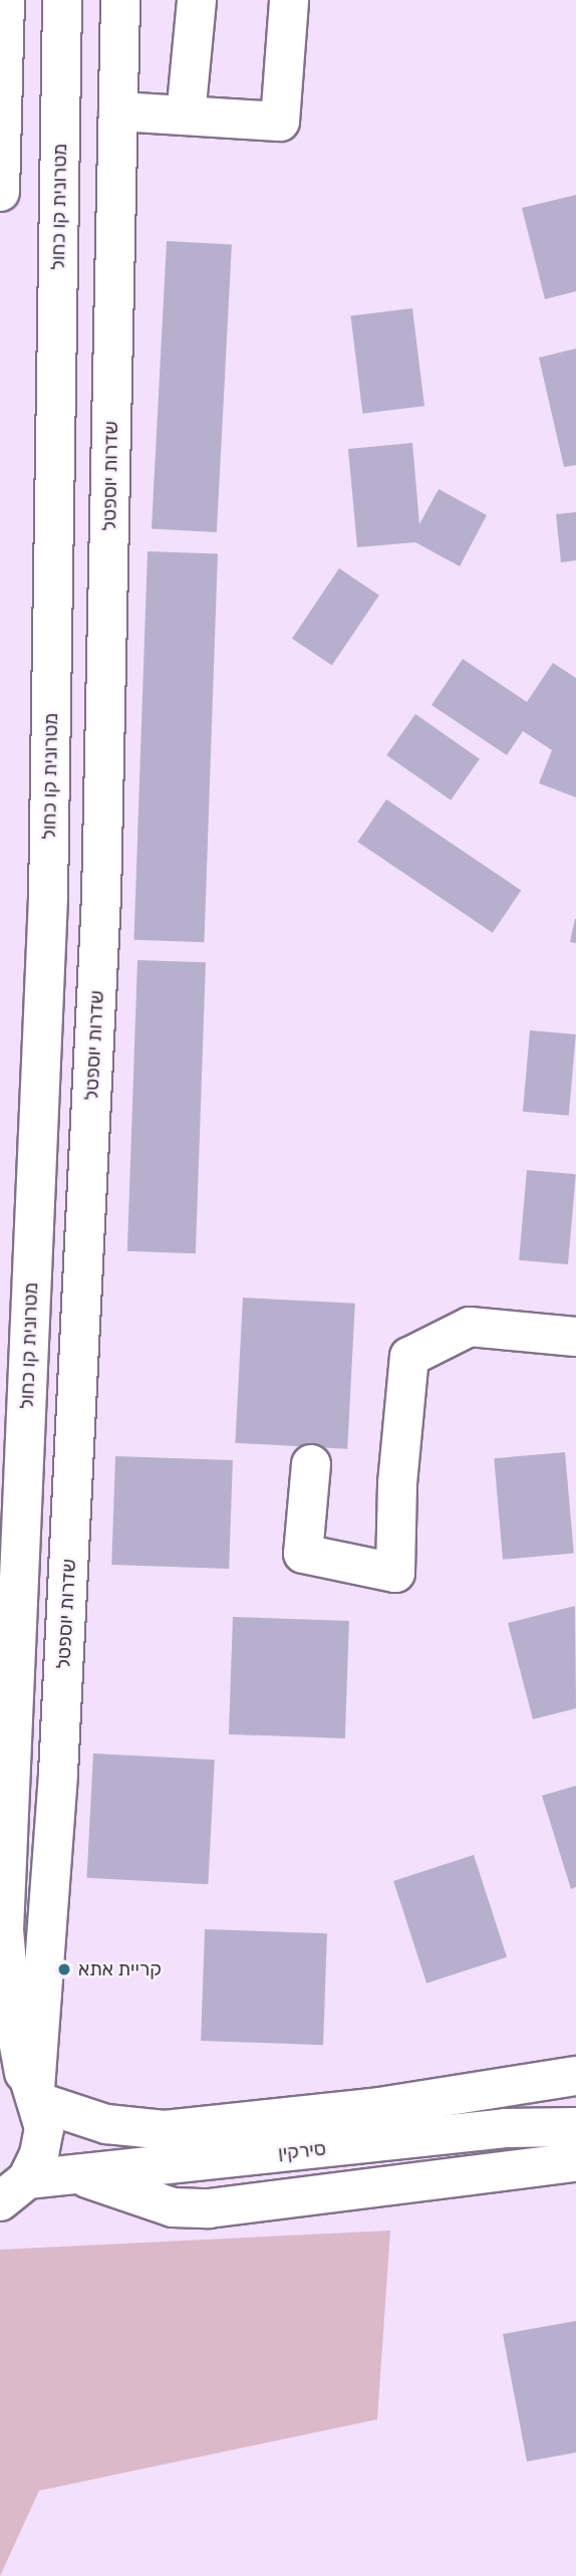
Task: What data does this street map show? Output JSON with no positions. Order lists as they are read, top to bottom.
{
  "streets": {
    "street": ["מטרונית קו כחול", "שדרות יוספטל", "סירקין"]
  },
  "crossings": [
    ["מטרונית קו כחול", "שדרות יוספטל"],
    ["מטרונית קו כחול", "סירקין"],
    ["שדרות יוספטל", "סירקין"]
  ],
  "places": ["קריית אתא"]
}
